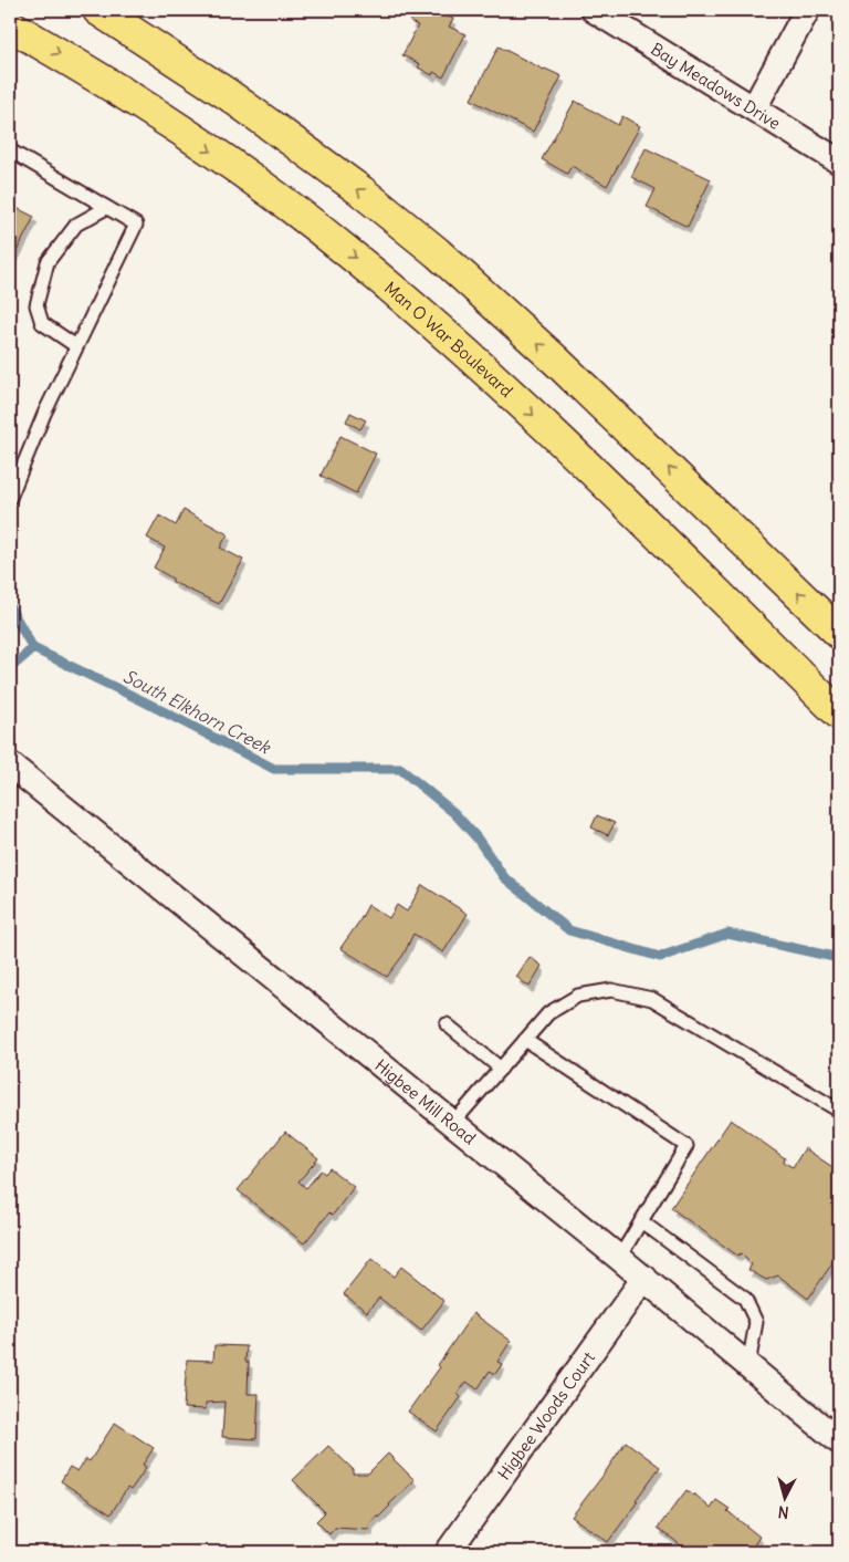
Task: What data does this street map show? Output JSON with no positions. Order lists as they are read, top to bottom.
{
  "streets": {
    "main road": ["Man O War Boulevard"],
    "street": ["Bay Meadows Drive", "Higbee Mill Road", "Higbee Woods Court"]
  },
  "crossings": [
    ["Higbee Mill Road", "Higbee Woods Court"]
  ],
  "water": ["South Elkhorn Creek"],
  "north": "bottom"
}
